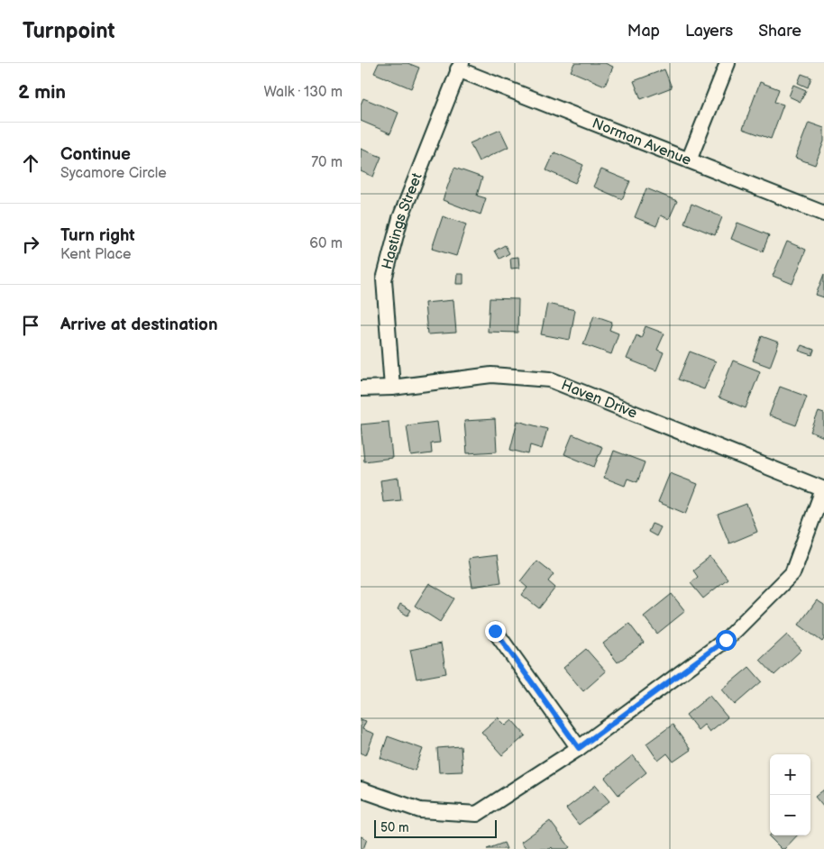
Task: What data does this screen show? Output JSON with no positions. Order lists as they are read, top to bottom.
{
  "streets": {
    "street": ["Norman Avenue", "Hastings Street", "Haven Drive"]
  },
  "crossings": [
    ["Norman Avenue", "Hastings Street"],
    ["Hastings Street", "Haven Drive"]
  ],
  "scale_bar": "50 m",
  "page": {
    "header": "Turnpoint",
    "nav": ["Map", "Layers", "Share"],
    "heading": ["2 min", "Walk · 130 m"],
    "list": [
      ["Continue", "Sycamore Circle", "70 m"],
      ["Turn right", "Kent Place", "60 m"],
      "Arrive at destination"
    ],
    "map_buttons": ["+", "−"],
    "scale": "50 m"
  }
}
